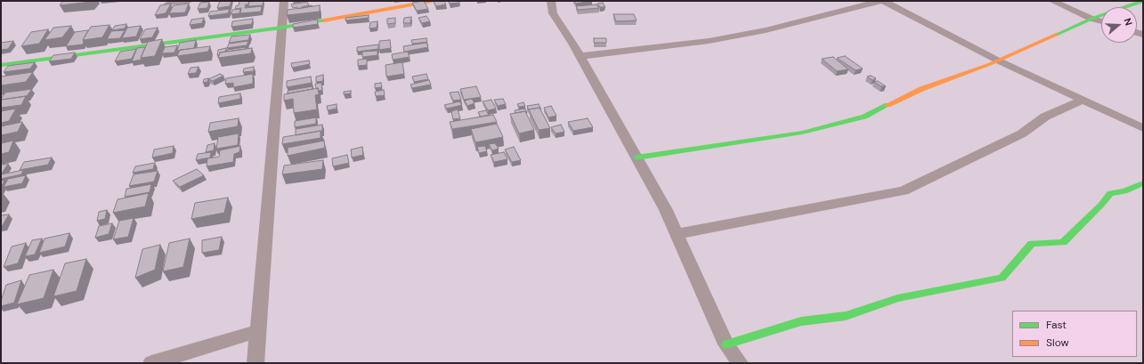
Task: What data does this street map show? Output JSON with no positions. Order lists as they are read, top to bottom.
{
  "legend": ["Fast", "Slow"],
  "north": "right"
}
